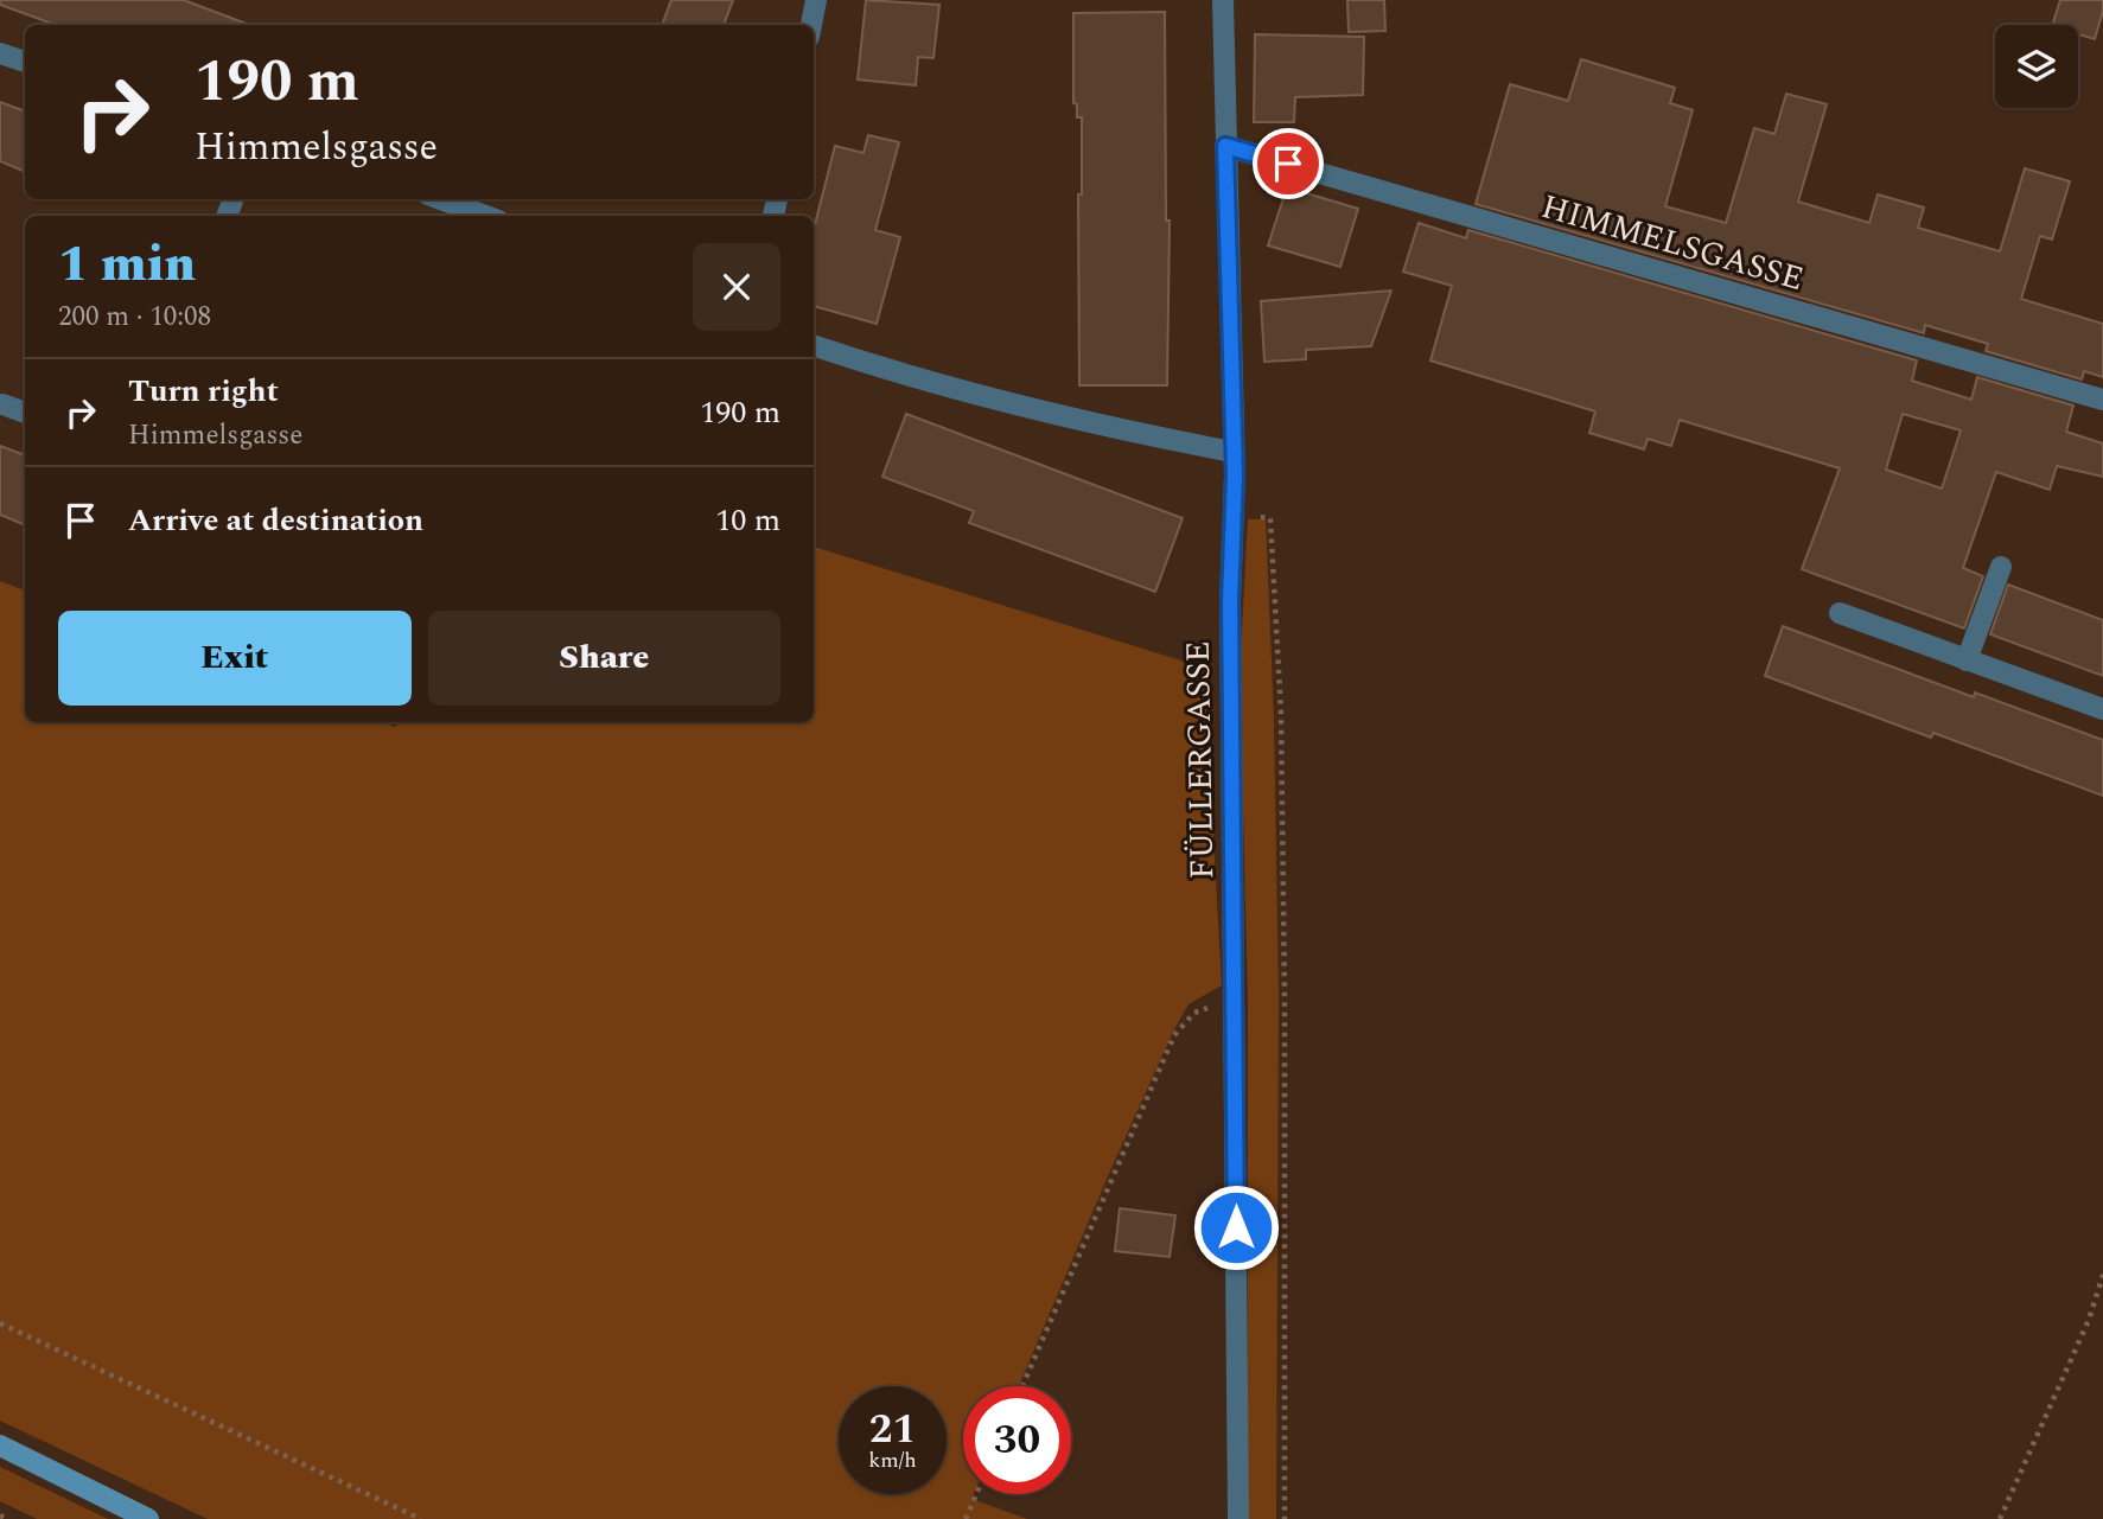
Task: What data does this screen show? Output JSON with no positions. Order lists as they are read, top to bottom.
{
  "streets": {
    "street": ["HIMMELSGASSE", "FÜLLERGASSE"]
  },
  "crossings": [
    ["HIMMELSGASSE", "FÜLLERGASSE"]
  ],
  "page": {
    "turn": ["190 m", "Himmelsgasse"],
    "heading": ["1 min", "200 m · 10:08"],
    "list": [
      {
        "name": "Turn right",
        "note": "Himmelsgasse",
        "value": "190 m"
      },
      {
        "name": "Arrive at destination",
        "value": "10 m"
      }
    ],
    "buttons": ["Exit", "Share"],
    "speed": "21 km/h",
    "limit": "30"
  }
}
